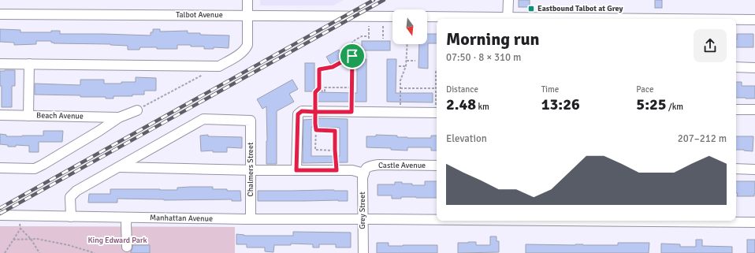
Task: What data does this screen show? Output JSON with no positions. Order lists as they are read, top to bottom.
{
  "streets": {
    "street": [
      "Talbot Avenue",
      "Beach Avenue",
      "Castle Avenue",
      "Chalmers Street",
      "Grey Street",
      "Manhattan Avenue"
    ]
  },
  "crossings": [
    ["Castle Avenue", "Grey Street"],
    ["Chalmers Street", "Manhattan Avenue"],
    ["Grey Street", "Manhattan Avenue"]
  ],
  "parks": ["King Edward Park"],
  "places": {
    "transit": ["Eastbound Talbot at Grey"]
  },
  "north": "bottom",
  "page": {
    "heading": ["Morning run", "07:50 · 8 × 310 m"],
    "stats": [
      ["Distance", "2.48 km"],
      ["Time", "13:26"],
      ["Pace", "5:25 /km"]
    ],
    "chart": ["Elevation", "207–212 m"]
  }
}
